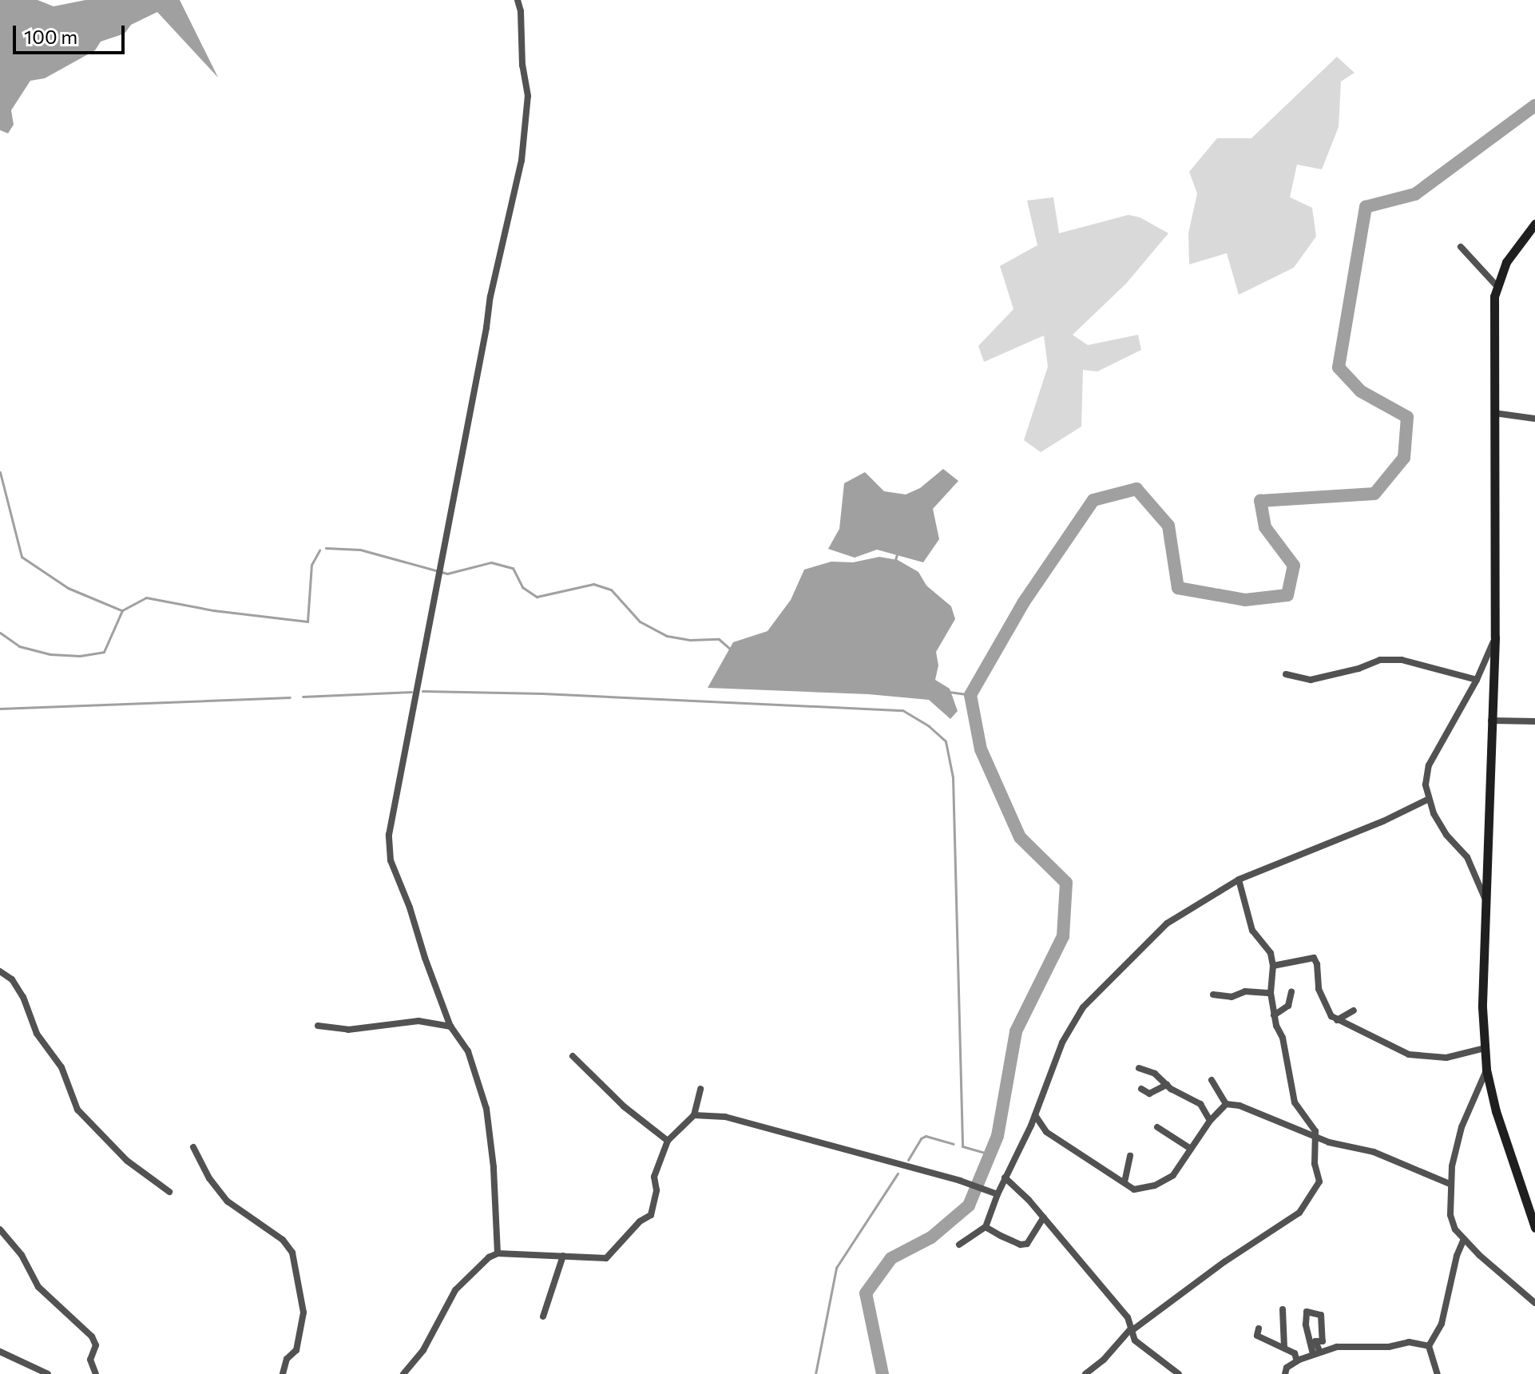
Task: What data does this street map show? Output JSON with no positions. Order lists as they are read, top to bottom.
{
  "scale_bar": "100 m"
}
